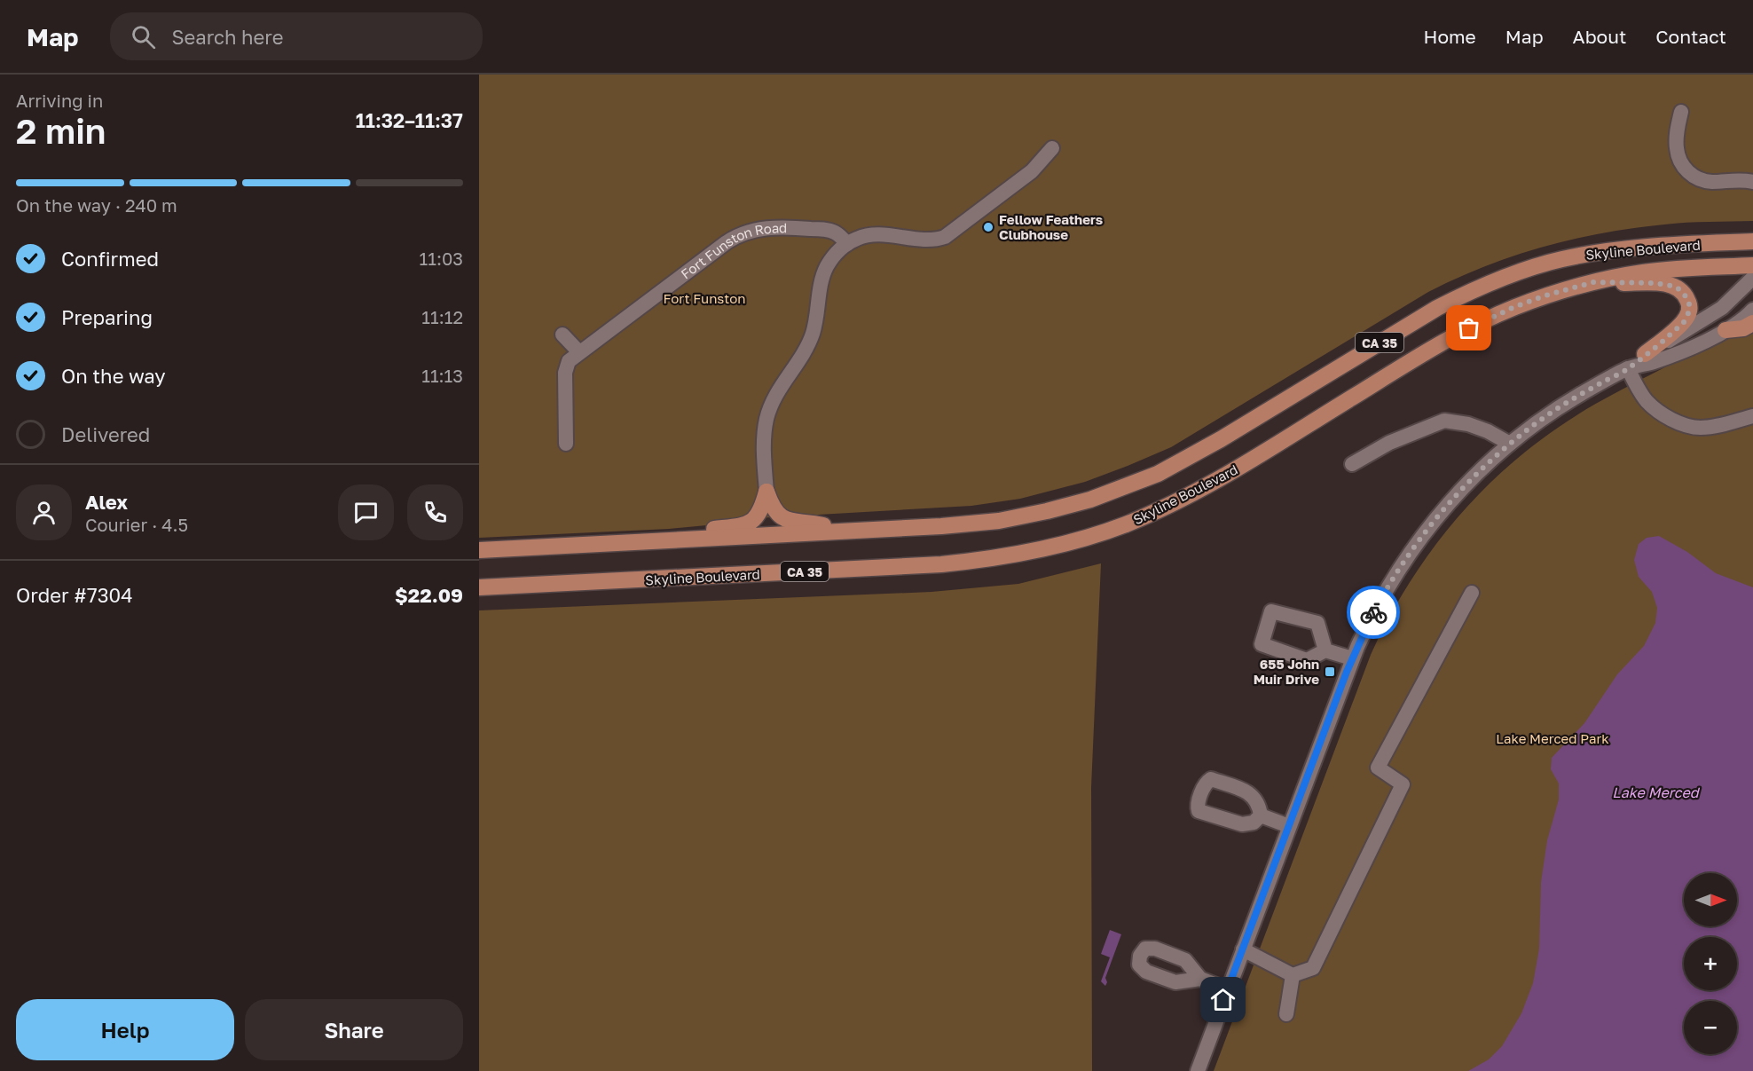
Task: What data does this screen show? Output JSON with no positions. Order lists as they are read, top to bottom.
{
  "streets": {
    "main road": ["Skyline Boulevard", "CA 35"],
    "street": ["Fort Funston Road"]
  },
  "water": ["Lake Merced"],
  "parks": ["Fort Funston", "Lake Merced Park"],
  "places": {
    "other": ["Fellow Feathers Clubhouse"],
    "transit": ["655 John Muir Drive"]
  },
  "north": "right",
  "page": {
    "header": "Map",
    "search": "Search here",
    "nav": [
      "Home",
      "Map",
      "About",
      "Contact"
    ],
    "heading": ["2 min", "Arriving in", "11:32–11:37"],
    "panel": [
      "Alex",
      "Courier · 4.5",
      "Order #7304",
      "$22.09"
    ],
    "bar": "On the way · 240 m",
    "list": [
      ["Confirmed", "11:03"],
      ["Preparing", "11:12"],
      ["On the way", "11:13"],
      "Delivered"
    ],
    "map_buttons": ["+", "−"],
    "buttons": ["Help", "Share"]
  }
}
